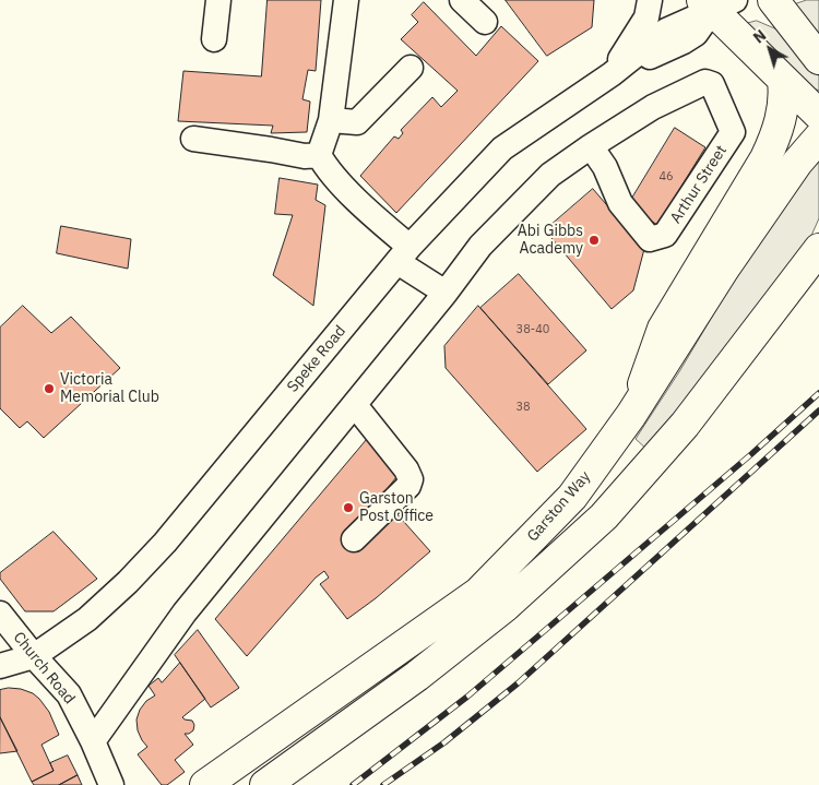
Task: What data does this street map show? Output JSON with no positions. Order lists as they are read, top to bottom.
{
  "streets": {
    "main road": ["Garston Way"],
    "street": ["Arthur Street", "Speke Road", "Church Road"]
  },
  "crossings": [
    ["Speke Road", "Church Road"]
  ],
  "places": ["Abi Gibbs Academy", "Victoria Memorial Club", "Garston Post Office"],
  "house_numbers": ["46", "38-40", "38"],
  "north": "top left"
}
